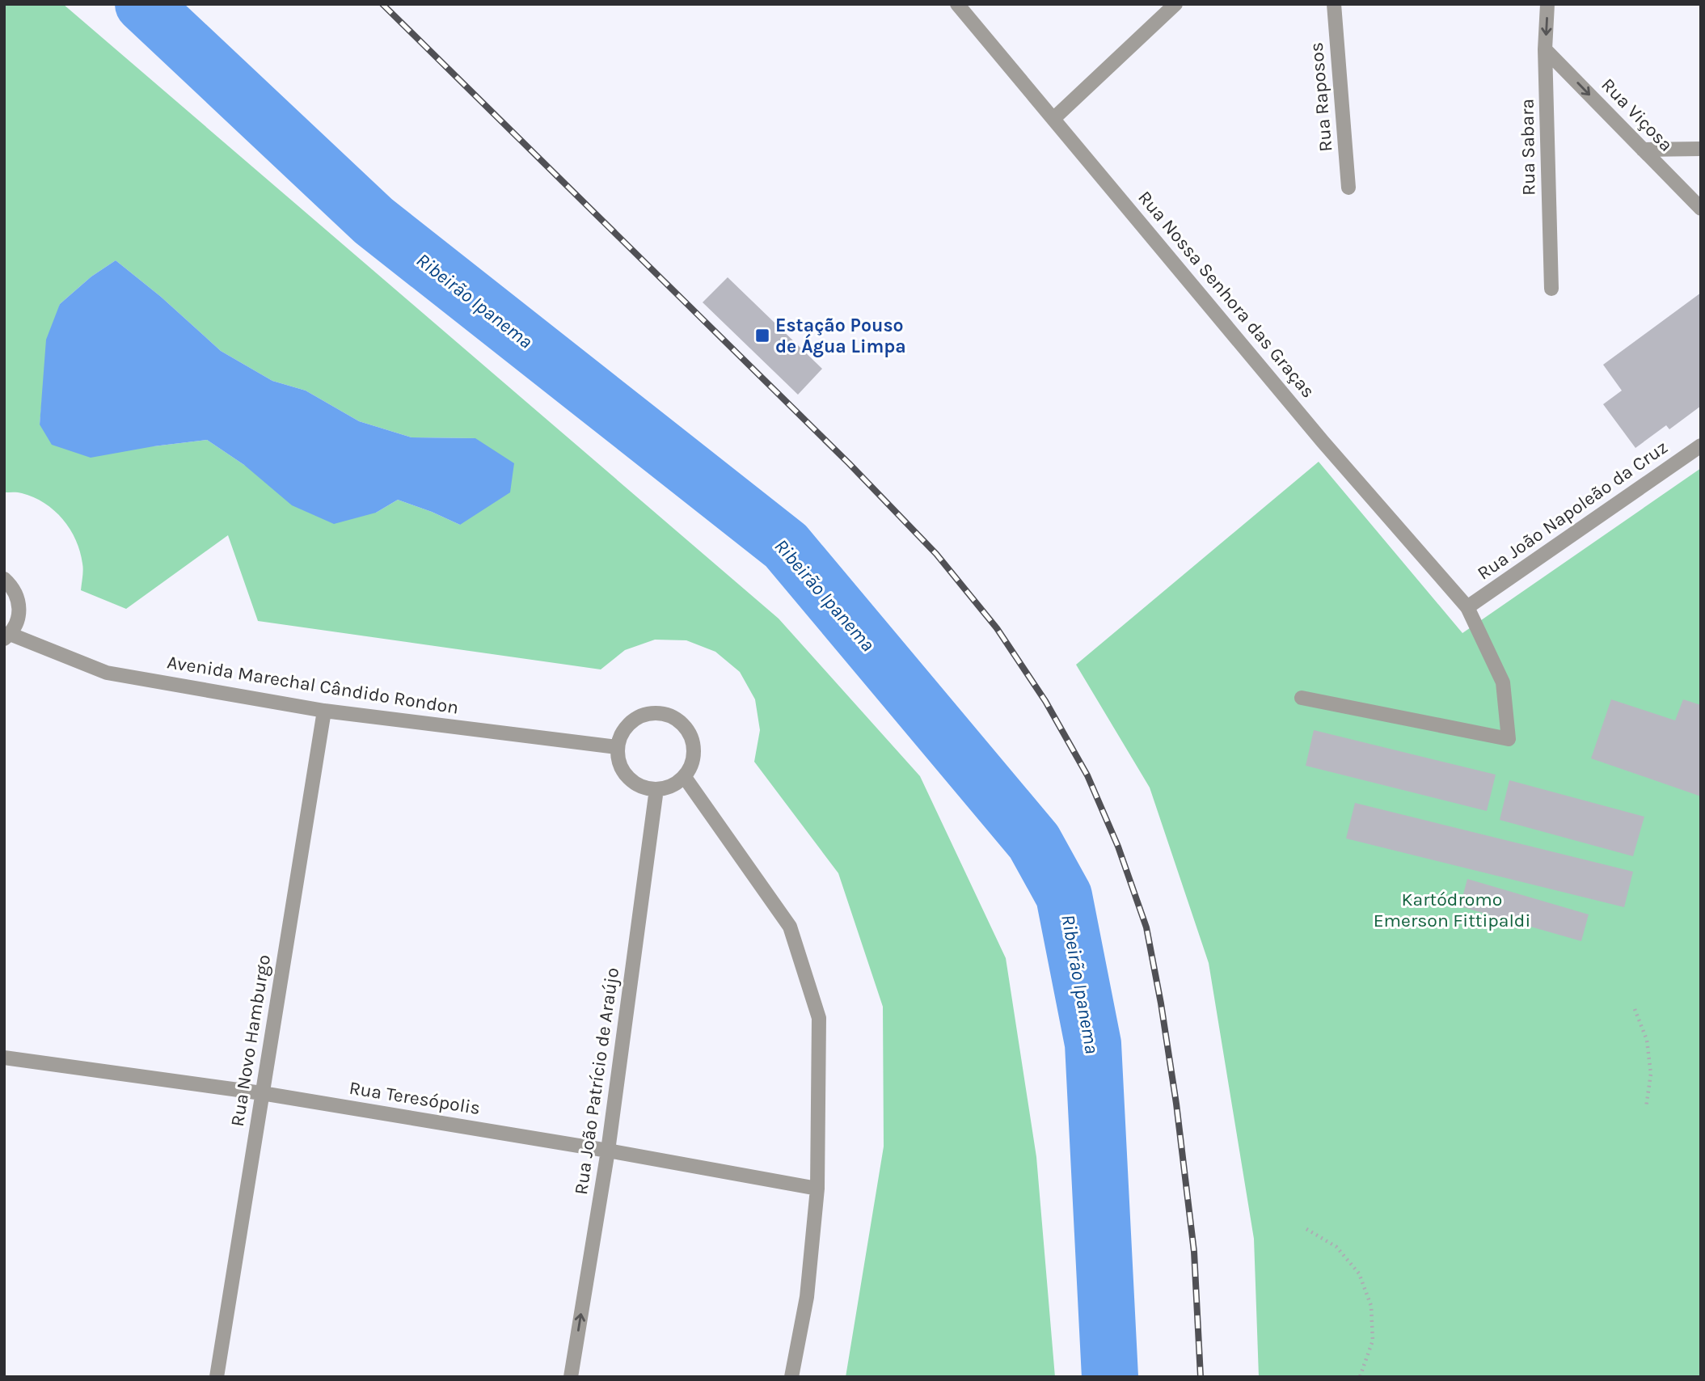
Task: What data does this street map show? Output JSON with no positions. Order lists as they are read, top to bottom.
{
  "streets": {
    "street": [
      "Rua Raposos",
      "Rua Viçosa",
      "Rua Sabara",
      "Rua Nossa Senhora das Graças",
      "Rua João Napoleão da Cruz",
      "Avenida Marechal Cândido Rondon",
      "Rua Novo Hamburgo",
      "Rua João Patrício de Araújo",
      "Rua Teresópolis"
    ]
  },
  "crossings": [
    ["Rua Viçosa", "Rua Sabara"],
    ["Rua Nossa Senhora das Graças", "Rua João Napoleão da Cruz"],
    ["Avenida Marechal Cândido Rondon", "Rua Novo Hamburgo"],
    ["Avenida Marechal Cândido Rondon", "Rua João Patrício de Araújo"],
    ["Rua Novo Hamburgo", "Rua Teresópolis"],
    ["Rua João Patrício de Araújo", "Rua Teresópolis"]
  ],
  "one_way": ["Rua Viçosa", "Rua João Patrício de Araújo"],
  "water": ["Ribeirão Ipanema"],
  "parks": ["Kartódromo Emerson Fittipaldi"],
  "places": {
    "transit": ["Estação Pouso de Água Limpa"]
  }
}
